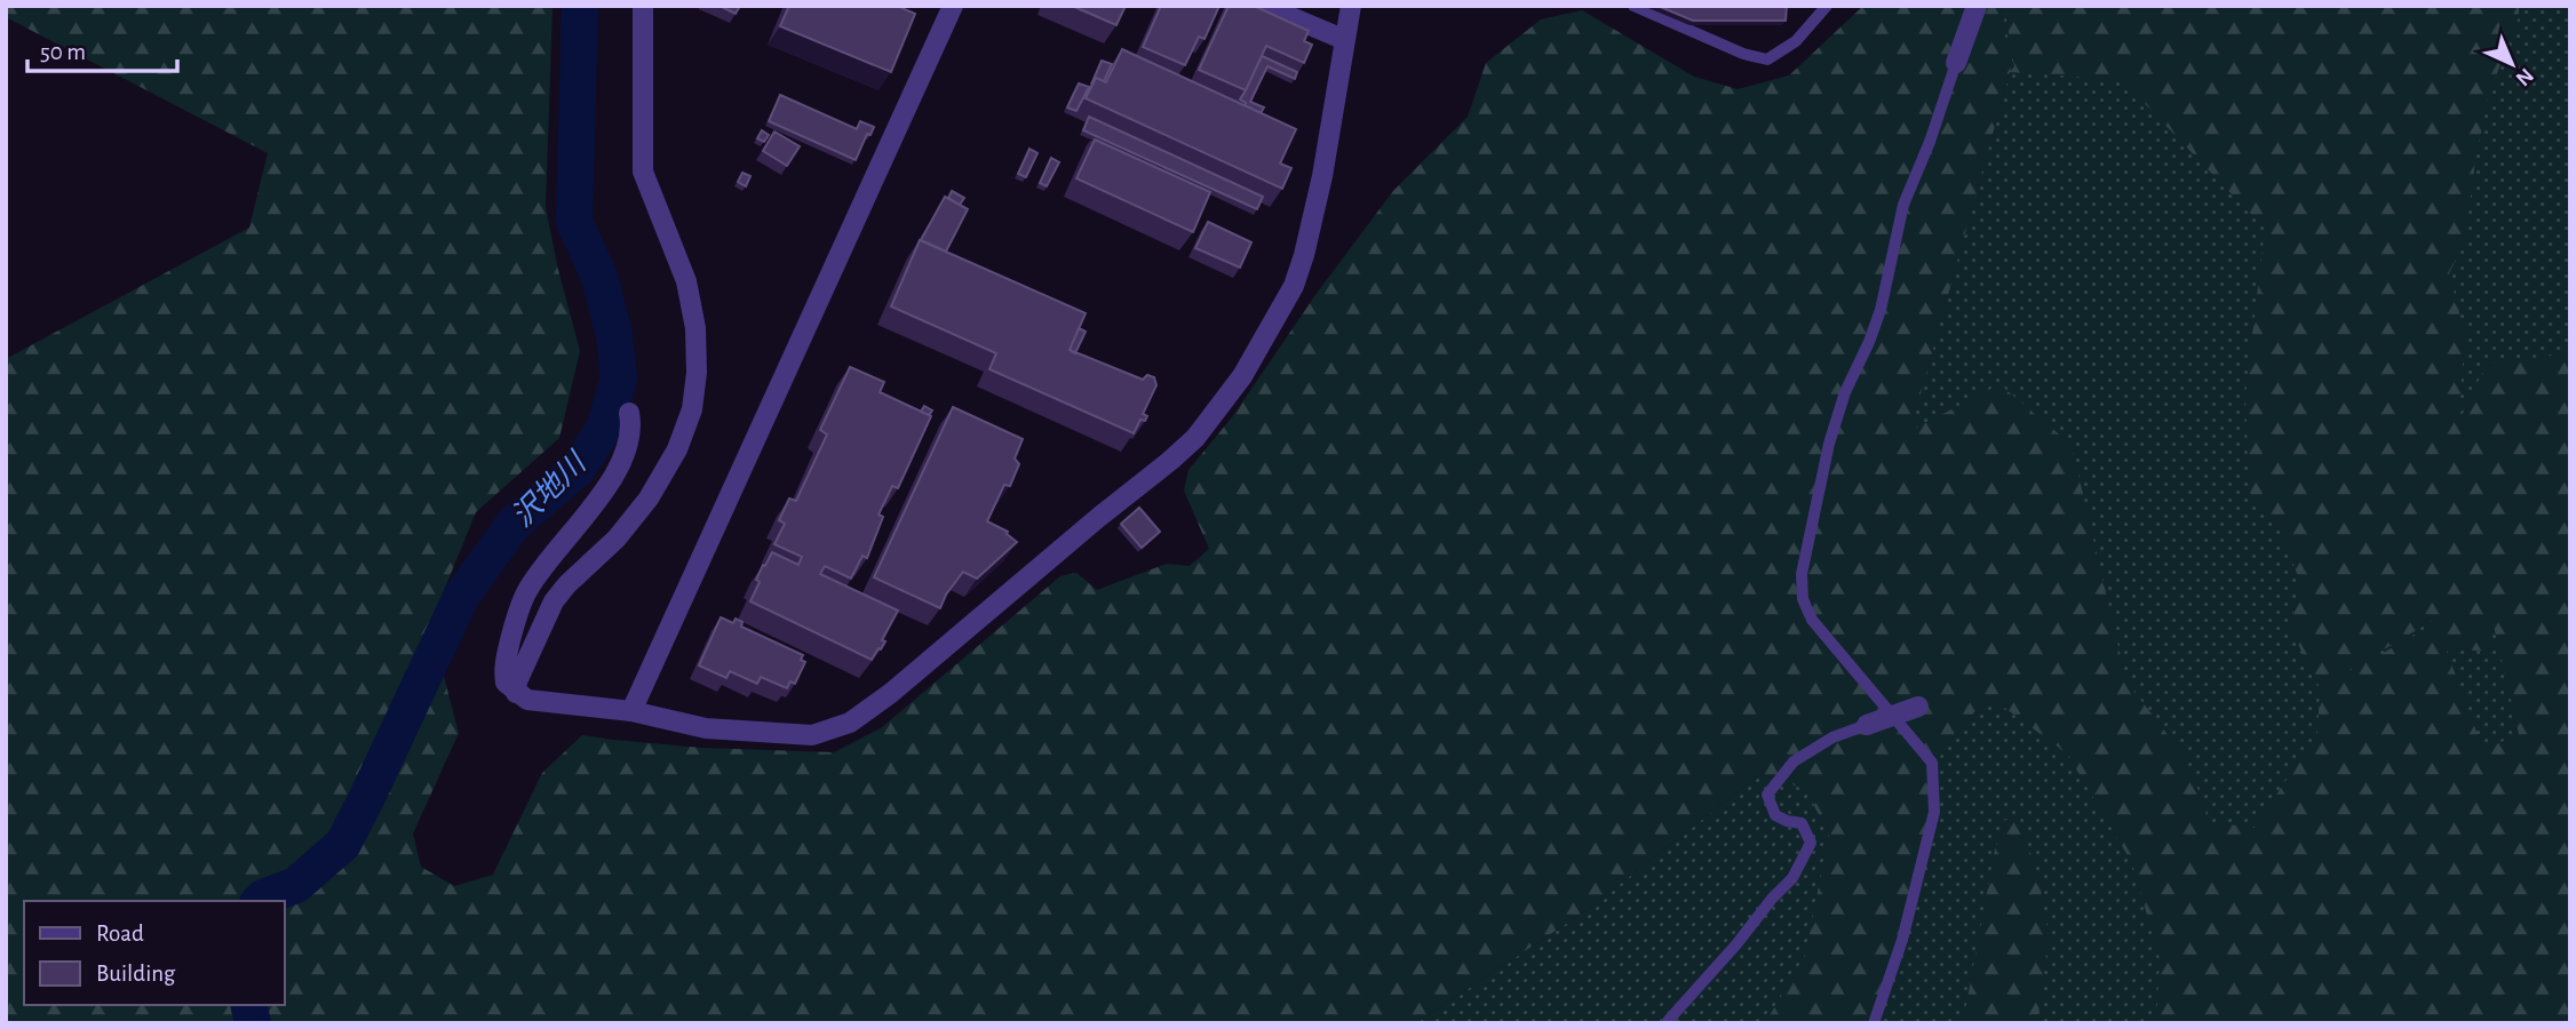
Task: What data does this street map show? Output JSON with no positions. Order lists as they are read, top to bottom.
{
  "water": ["沢地川"],
  "legend": ["Road", "Building"],
  "scale_bar": "50 m",
  "north": "bottom right"
}
